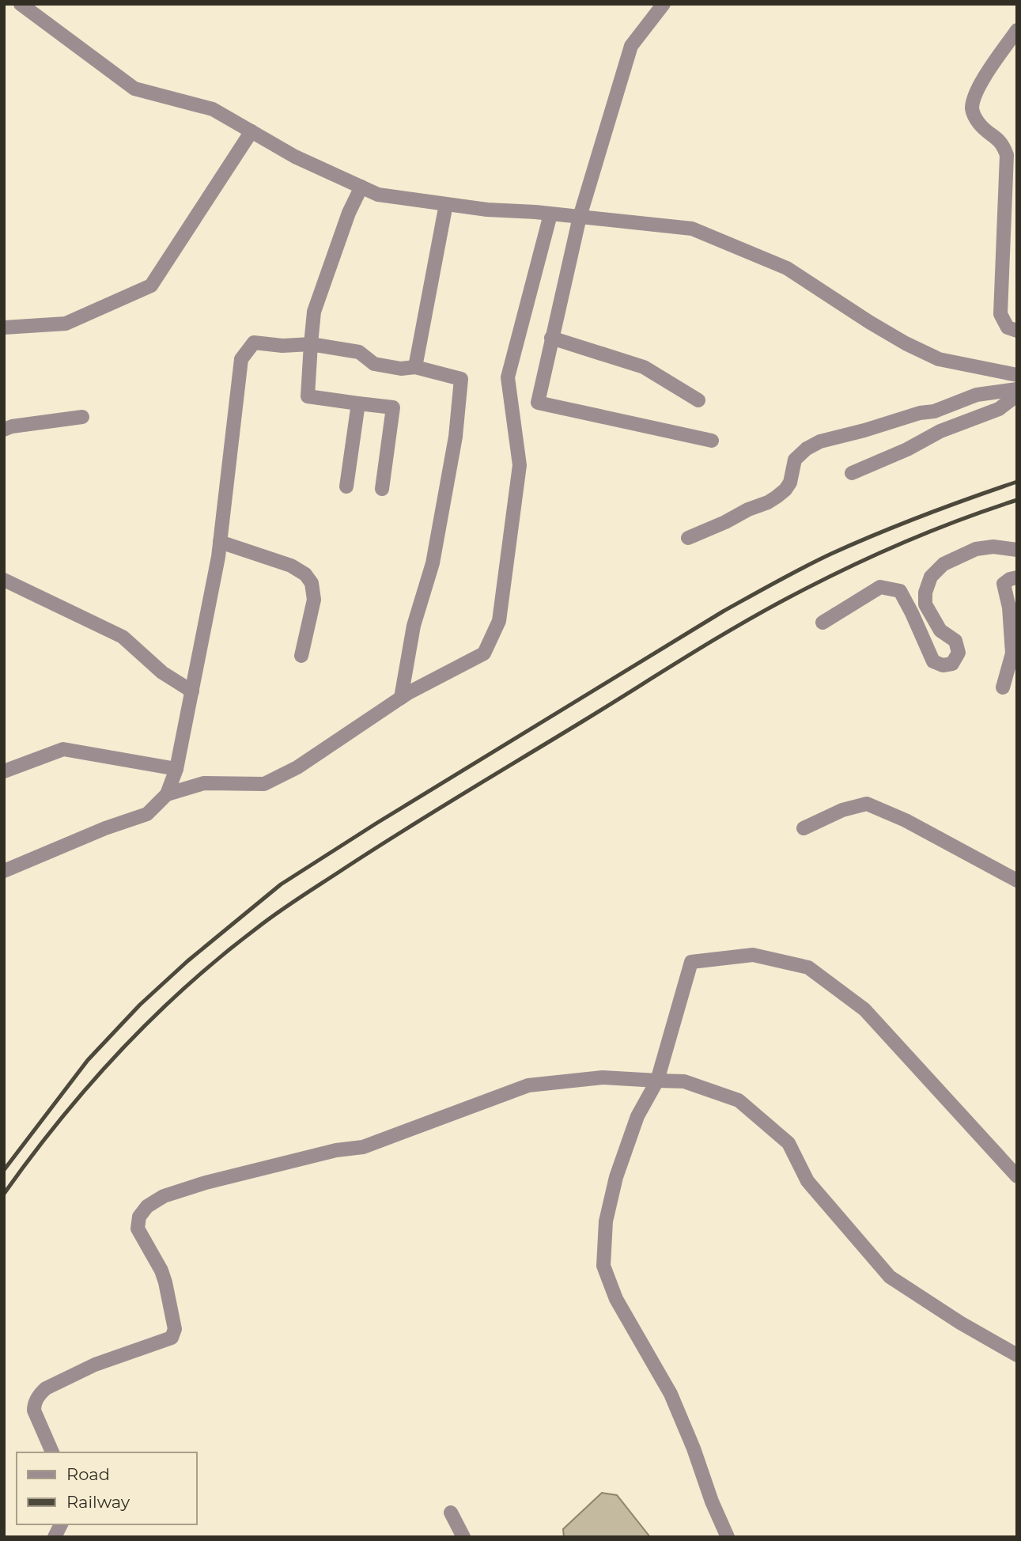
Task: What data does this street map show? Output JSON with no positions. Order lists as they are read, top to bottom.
{
  "legend": ["Road", "Railway"]
}
